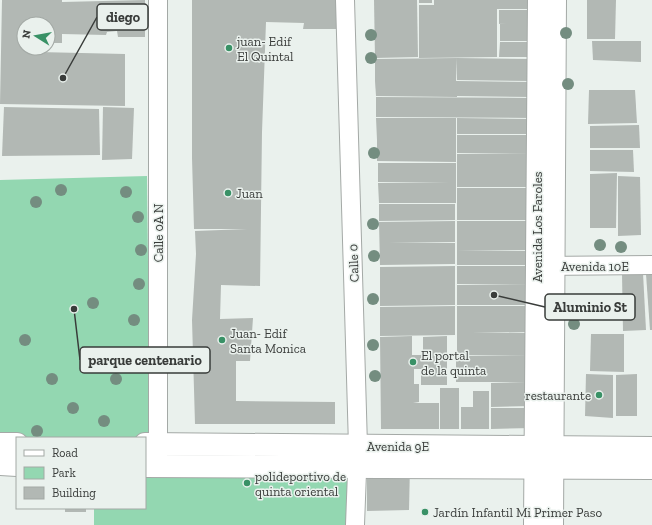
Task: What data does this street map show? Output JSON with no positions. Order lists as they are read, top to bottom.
{
  "streets": {
    "street": [
      "Avenida Los Faroles",
      "Calle 0A N",
      "Calle 0",
      "Avenida 10E",
      "Avenida 9E"
    ]
  },
  "crossings": [
    ["Avenida Los Faroles", "Avenida 10E"],
    ["Avenida Los Faroles", "Avenida 9E"],
    ["Calle 0A N", "Avenida 9E"],
    ["Calle 0", "Avenida 9E"]
  ],
  "places": [
    "juan- Edif El Quintal",
    "diego",
    "Juan",
    "Aluminio St",
    "parque centenario",
    "Juan- Edif Santa Monica",
    "El portal de la quinta",
    "restaurante",
    "polideportivo de quinta oriental",
    "Jardín Infantil Mi Primer Paso"
  ],
  "legend": ["Road", "Park", "Building"],
  "north": "left"
}
